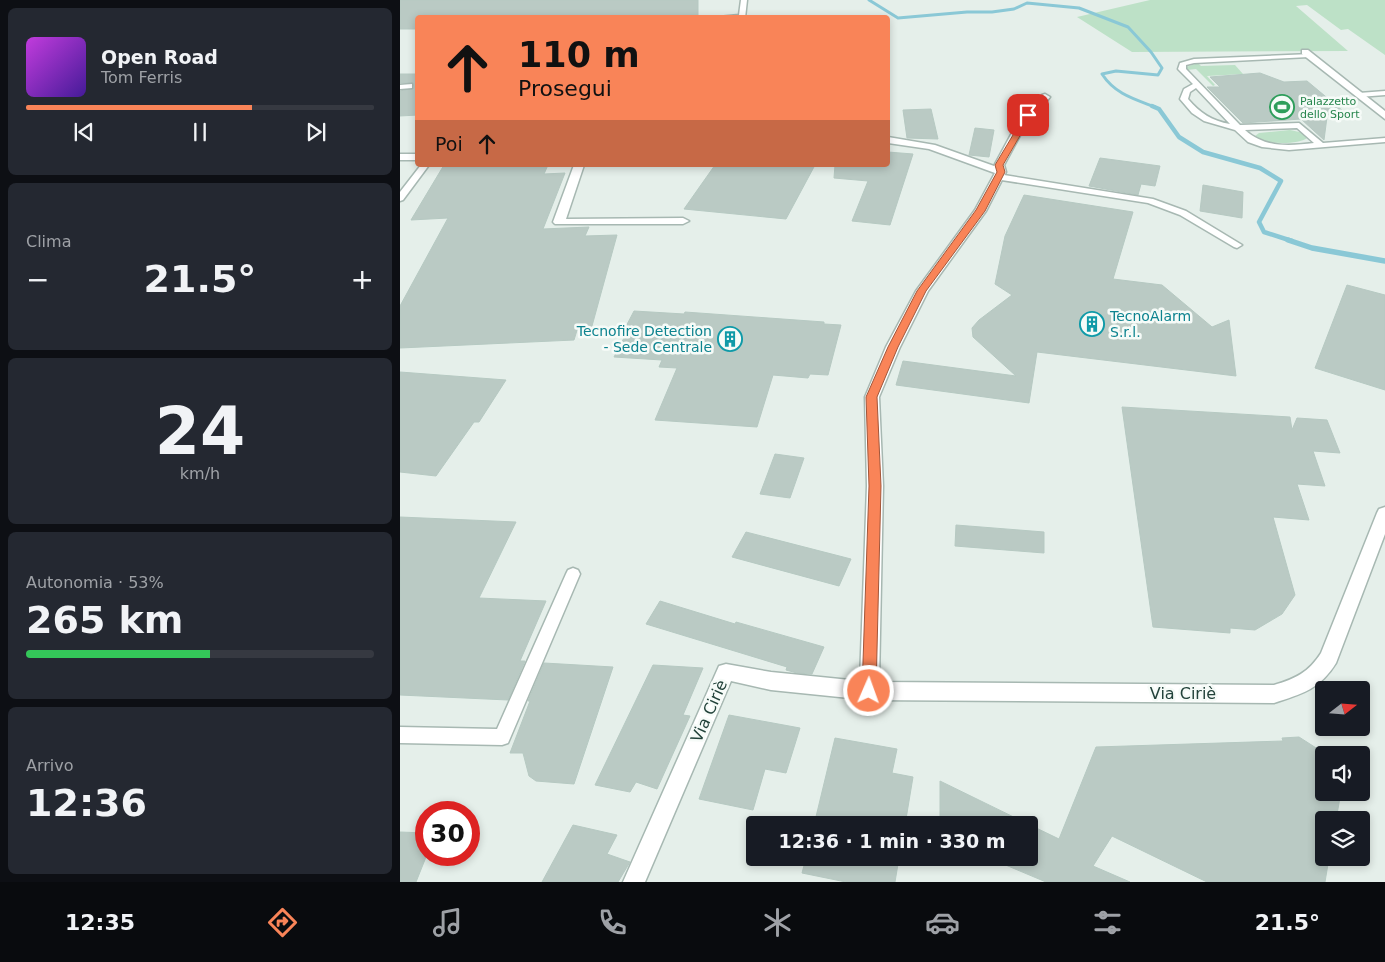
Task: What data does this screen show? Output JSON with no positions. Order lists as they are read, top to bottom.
{
  "streets": {
    "street": ["Via Ciriè"]
  },
  "places": {
    "sports": ["Palazzetto dello Sport"],
    "building": ["TecnoAlarm S.r.l.", "Tecnofire Detection - Sede Centrale"]
  },
  "north": "right",
  "page": {
    "turn": ["110 m", "Prosegui"],
    "song": ["Open Road", "Tom Ferris"],
    "then": "Poi",
    "tile": [
      "Clima",
      ["24", "km/h"],
      ["Autonomia · 53%", "265 km"],
      ["Arrivo", "12:36"]
    ],
    "heat": ["−", "21.5°", "+"],
    "limit": "30",
    "trip": "12:36 · 1 min · 330 m",
    "tabs": ["12:35", "21.5°"]
  }
}
